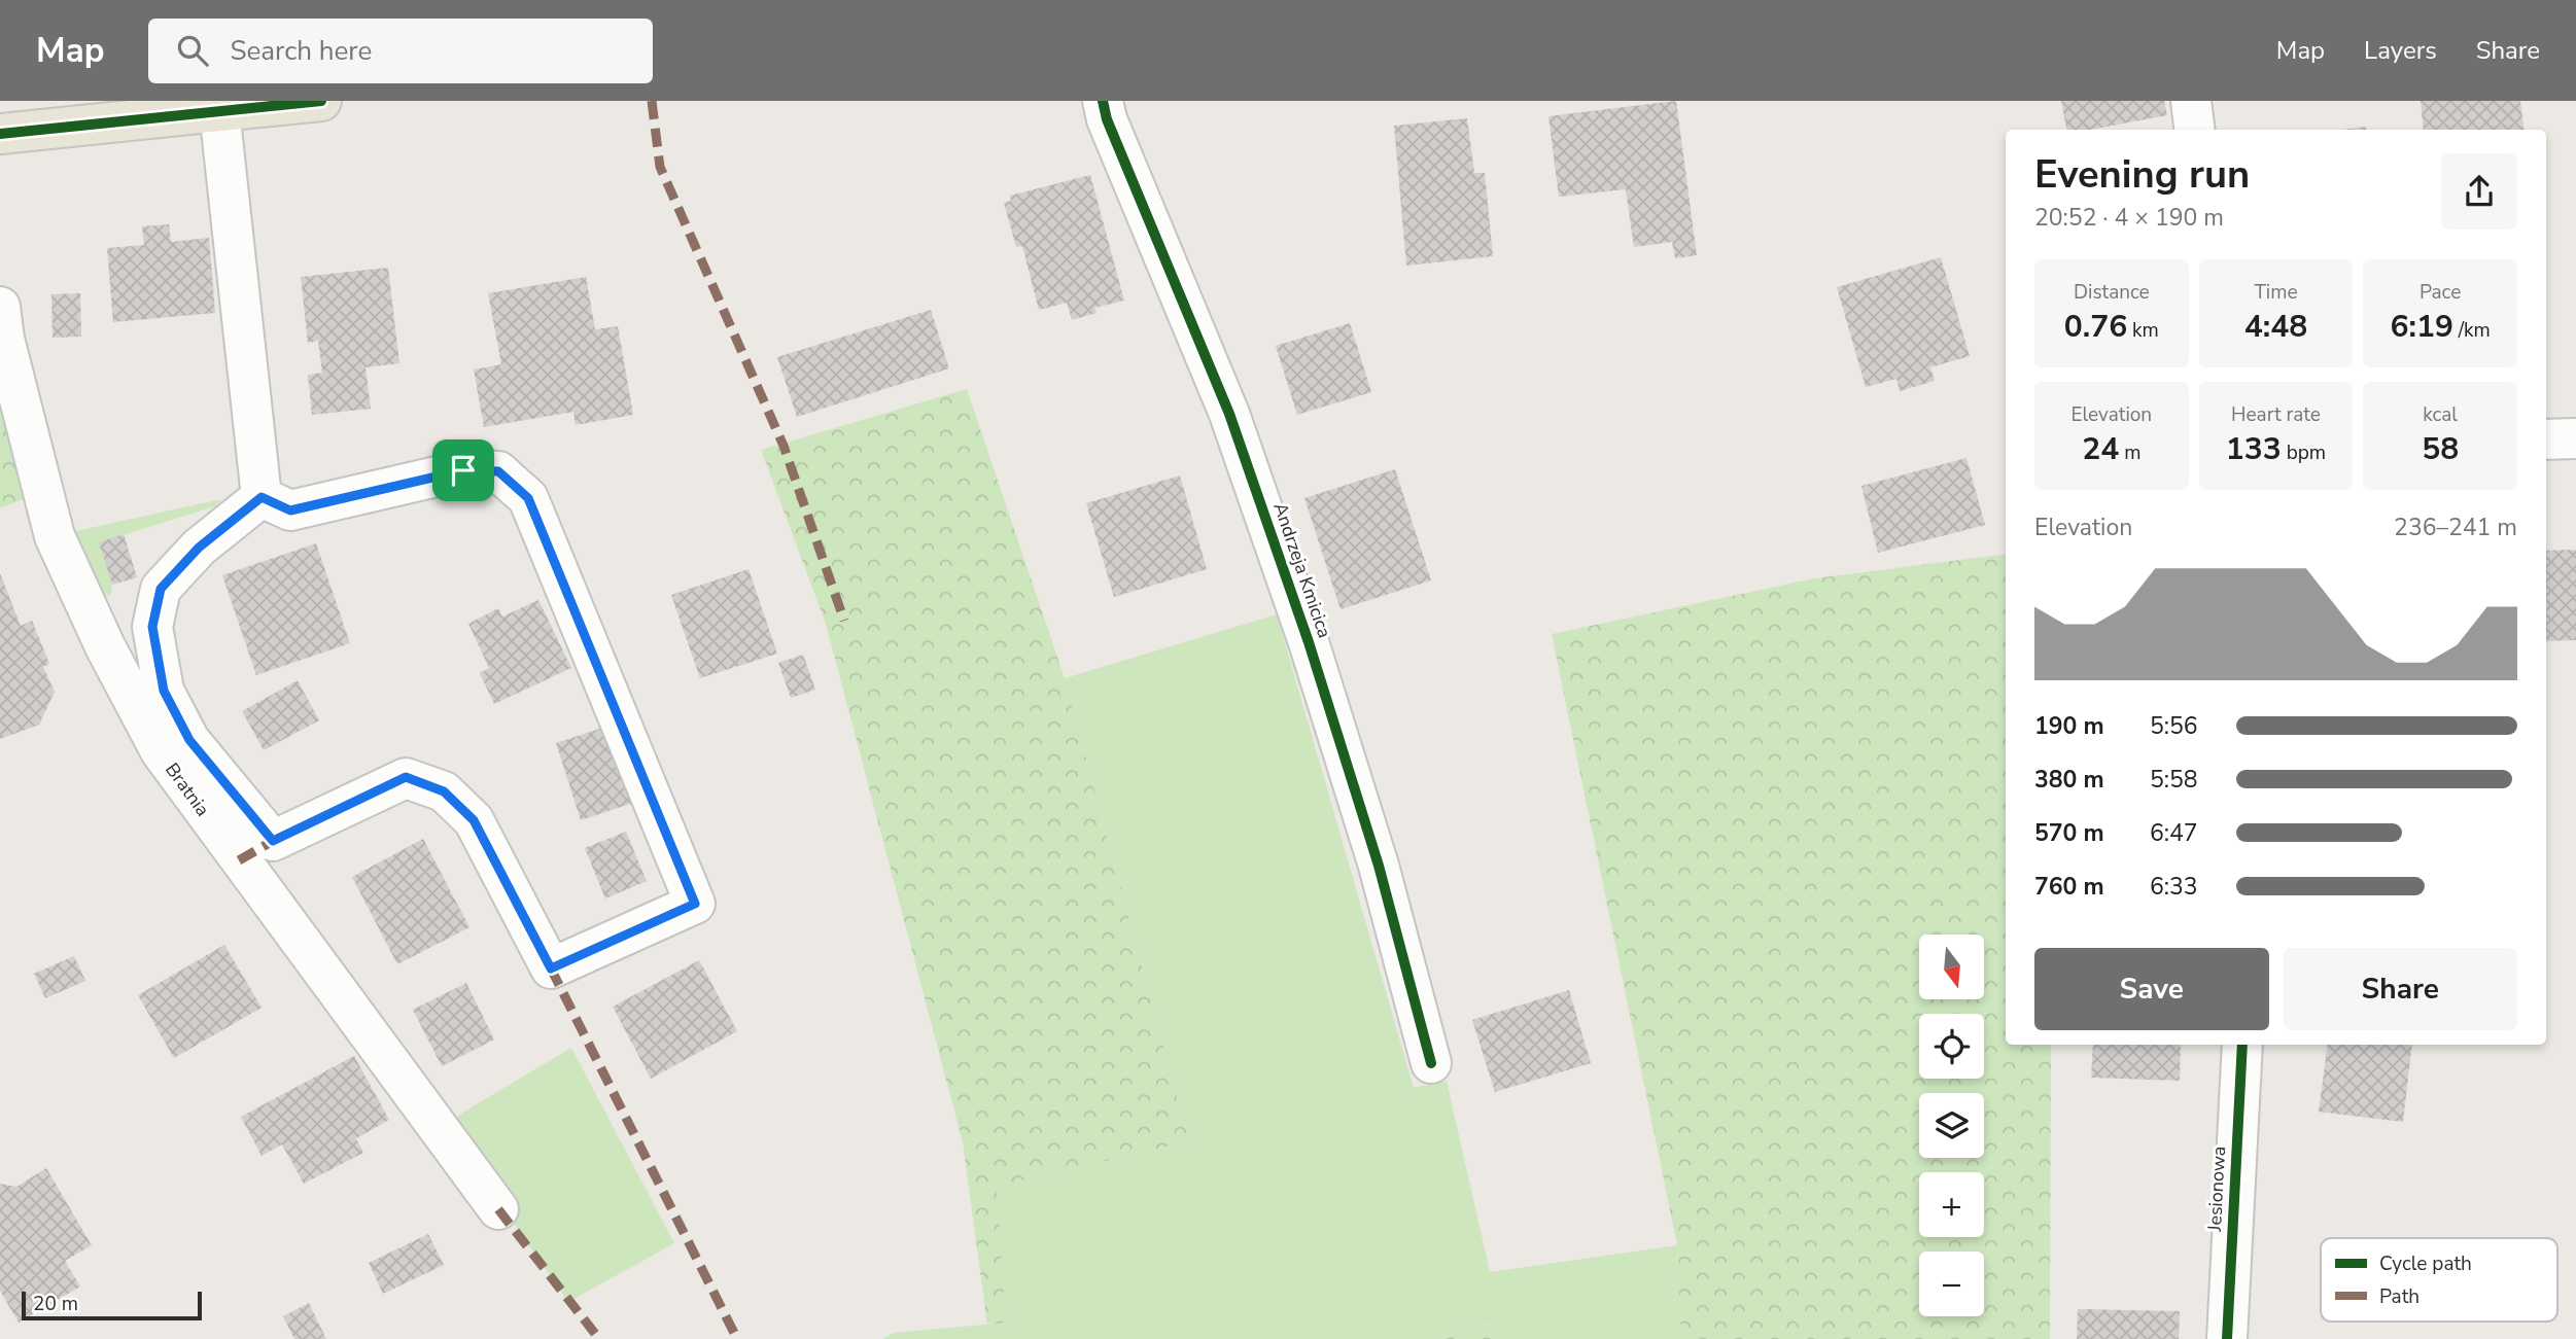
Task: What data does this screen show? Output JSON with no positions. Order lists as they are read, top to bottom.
{
  "streets": {
    "street": ["Andrzeja Kmicica", "Bratnia", "Jesionowa"]
  },
  "legend": ["Cycle path", "Path"],
  "scale_bar": "20 m",
  "north": "bottom",
  "page": {
    "header": "Map",
    "search": "Search here",
    "nav": ["Map", "Layers", "Share"],
    "heading": ["Evening run", "20:52 · 4 × 190 m"],
    "stats": [
      ["Distance", "0.76 km"],
      ["Time", "4:48"],
      ["Pace", "6:19 /km"],
      ["Elevation", "24 m"],
      ["Heart rate", "133 bpm"],
      ["kcal", "58"]
    ],
    "chart": ["Elevation", "236–241 m"],
    "list": [
      {
        "name": "190 m",
        "note": "5:56"
      },
      {
        "name": "380 m",
        "note": "5:58"
      },
      {
        "name": "570 m",
        "note": "6:47"
      },
      {
        "name": "760 m",
        "note": "6:33"
      }
    ],
    "buttons": ["Save", "Share"],
    "map_buttons": ["+", "−"],
    "scale": "20 m"
  }
}
